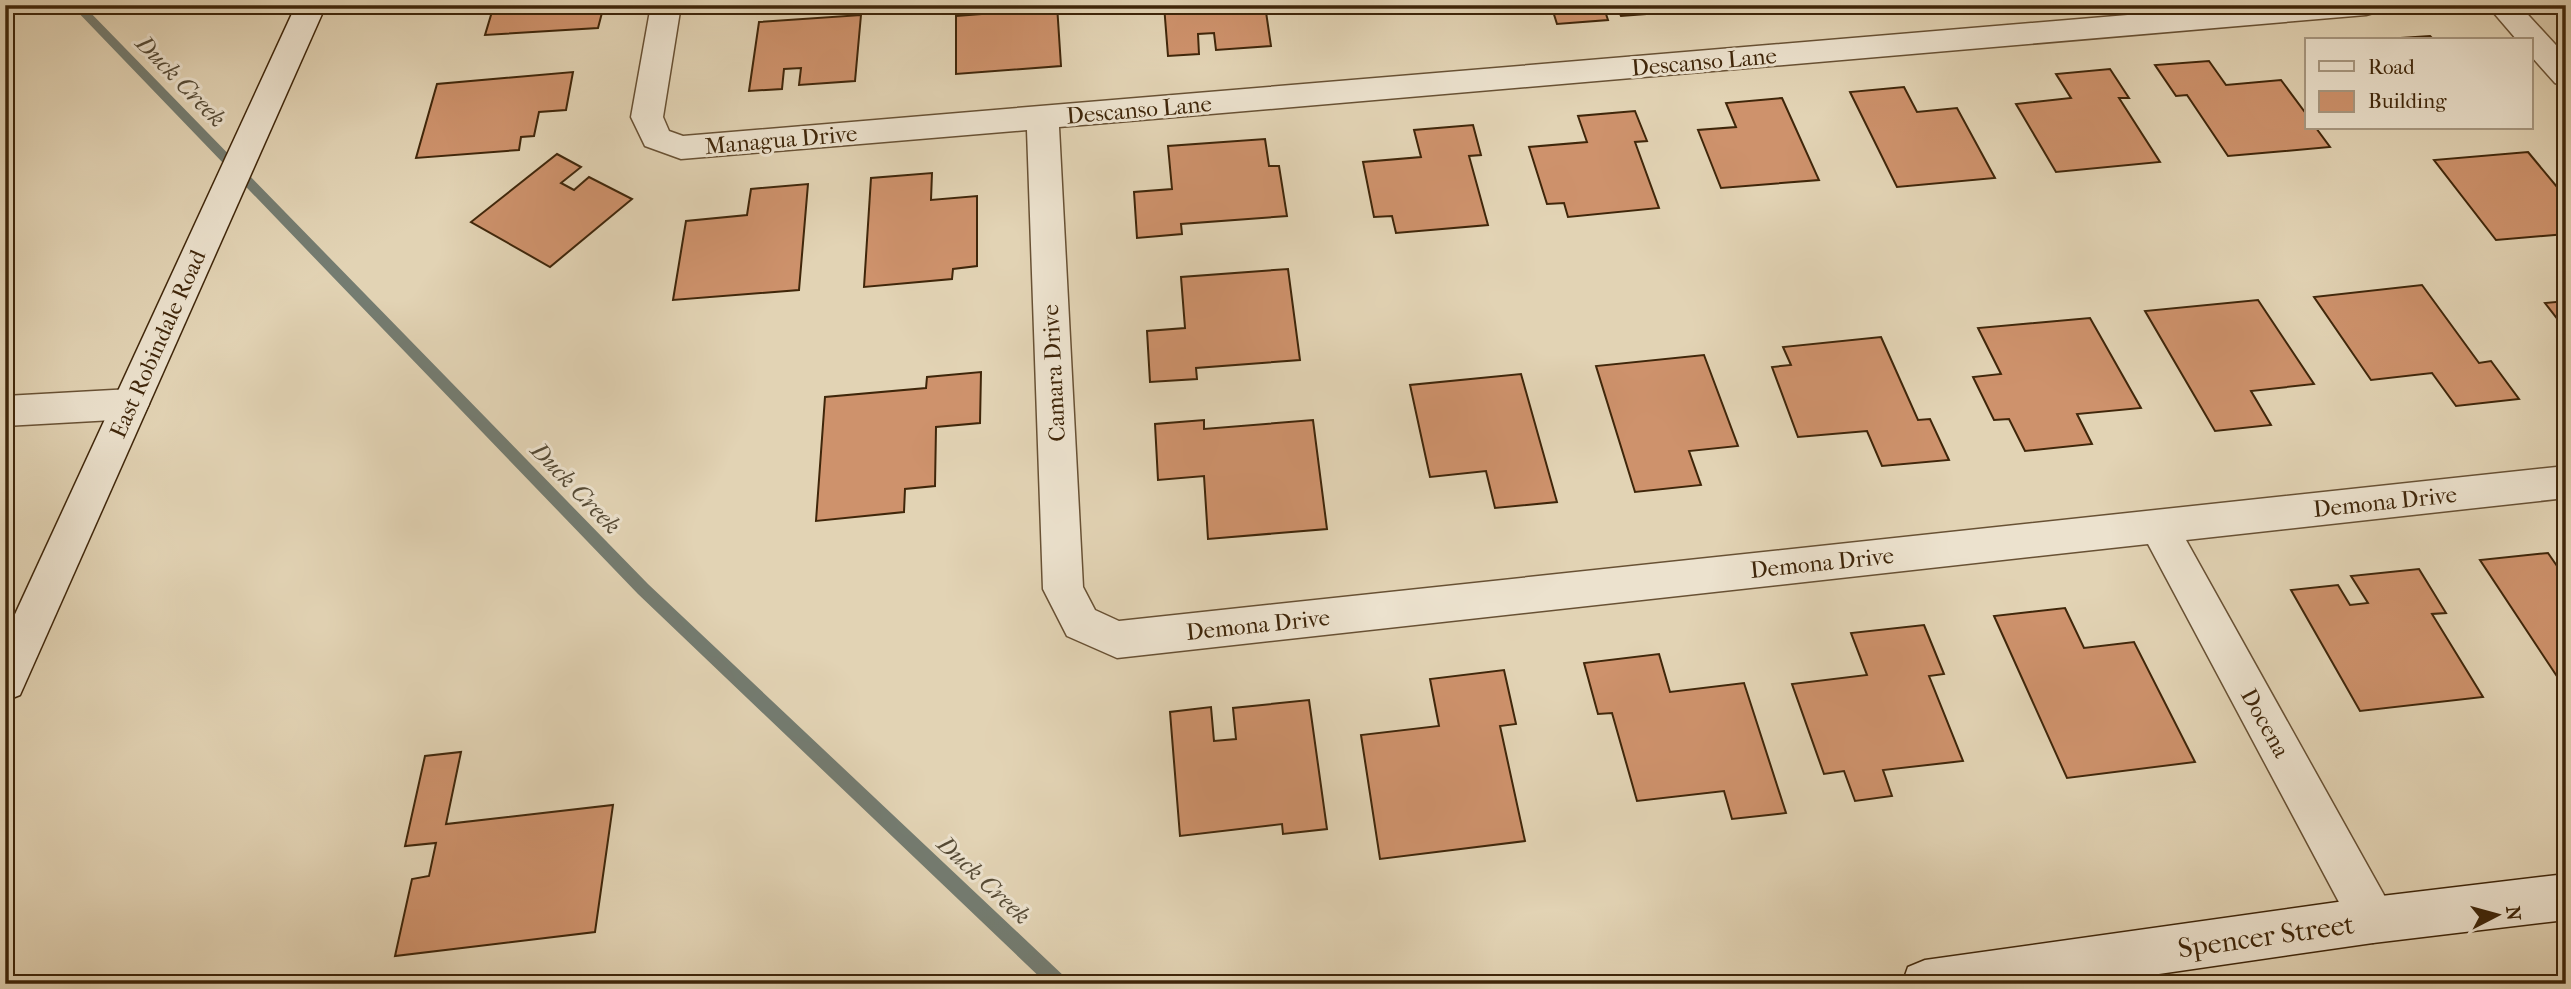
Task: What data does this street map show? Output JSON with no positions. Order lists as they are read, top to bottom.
{
  "streets": {
    "street": [
      "Descanso Lane",
      "Managua Drive",
      "East Robindale Road",
      "Camara Drive",
      "Demona Drive",
      "Docena",
      "Spencer Street"
    ]
  },
  "crossings": [
    ["Descanso Lane", "Managua Drive"],
    ["Descanso Lane", "Camara Drive"],
    ["Managua Drive", "Camara Drive"],
    ["Camara Drive", "Demona Drive"],
    ["Demona Drive", "Docena"],
    ["Docena", "Spencer Street"]
  ],
  "water": ["Duck Creek"],
  "legend": ["Road", "Building"],
  "north": "right"
}
